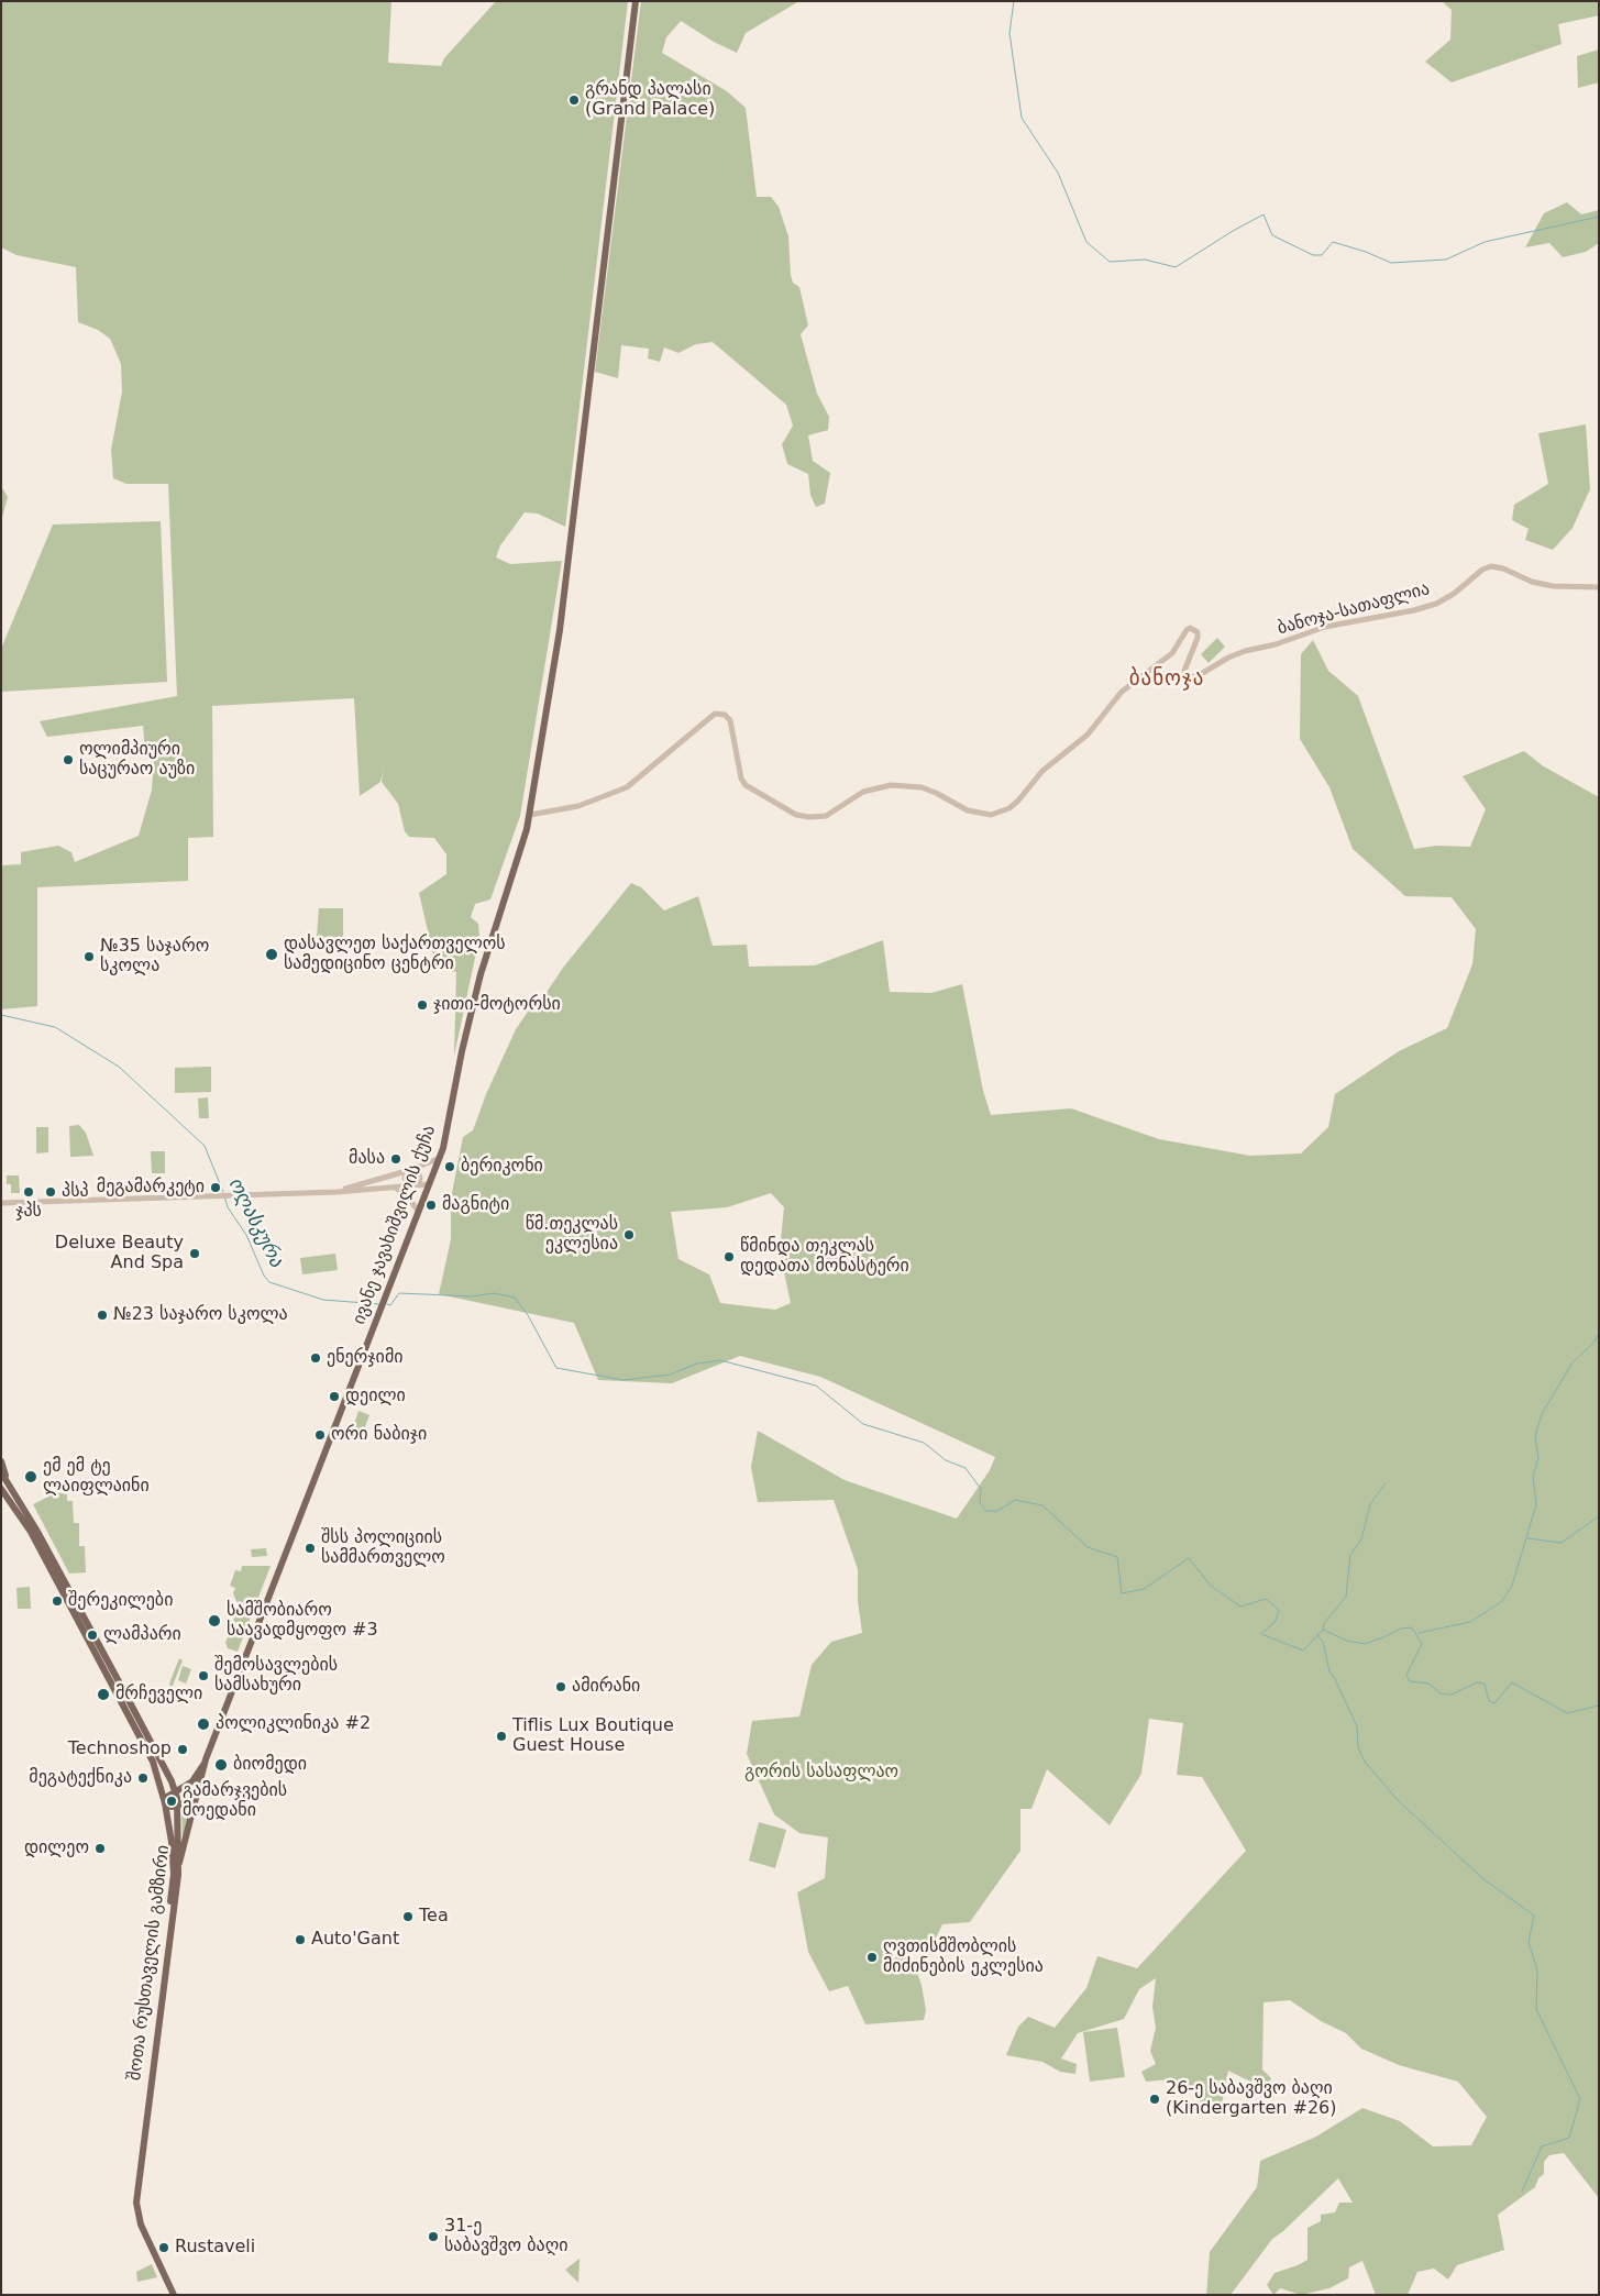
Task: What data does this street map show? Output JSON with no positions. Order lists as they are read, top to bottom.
{
  "streets": {
    "main road": ["ივანე ჯავახიშვილის ქუჩა", "შოთა რუსთაველის გამზირი"],
    "street": ["ბანოჯა-სათაფლია"]
  },
  "crossings": [
    ["ბანოჯა-სათაფლია", "ივანე ჯავახიშვილის ქუჩა"],
    ["ივანე ჯავახიშვილის ქუჩა", "შოთა რუსთაველის გამზირი"]
  ],
  "districts": ["ბანოჯა"],
  "water": ["ოღასკურა"],
  "parks": ["გორის სასაფლაო"],
  "places": [
    "გრანდ პალასი (Grand Palace)",
    "ოლიმპიური საცურაო აუზი",
    "დასავლეთ საქართველოს სამედიცინო ცენტრი",
    "№35 საჯარო სკოლა",
    "ჯითი-მოტორსი",
    "მასა",
    "ბერიკონი",
    "მეგამარკეტი",
    "ჯპს",
    "პსპ",
    "მაგნიტი",
    "წმ.თეკლას ეკლესია",
    "Deluxe Beauty And Spa",
    "წმინდა თეკლას დედათა მონასტერი",
    "№23 საჯარო სკოლა",
    "ენერჯიმი",
    "დეილი",
    "ორი ნაბიჯი",
    "ემ ემ ტე ლაიფლაინი",
    "შსს პოლიციის სამმართველო",
    "შერეკილები",
    "სამშობიარო საავადმყოფო #3",
    "ლამპარი",
    "შემოსავლების სამსახური",
    "ამირანი",
    "მრჩეველი",
    "პოლიკლინიკა #2",
    "Tiflis Lux Boutique Guest House",
    "Technoshop",
    "ბიომედი",
    "მეგატექნიკა",
    "გამარჯვების მოედანი",
    "დილეო",
    "Tea",
    "Auto'Gant",
    "ღვთისმშობლის მიძინების ეკლესია",
    "26-ე საბავშვო ბაღი (Kindergarten #26)",
    "31-ე საბავშვო ბაღი",
    "Rustaveli"
  ]
}
